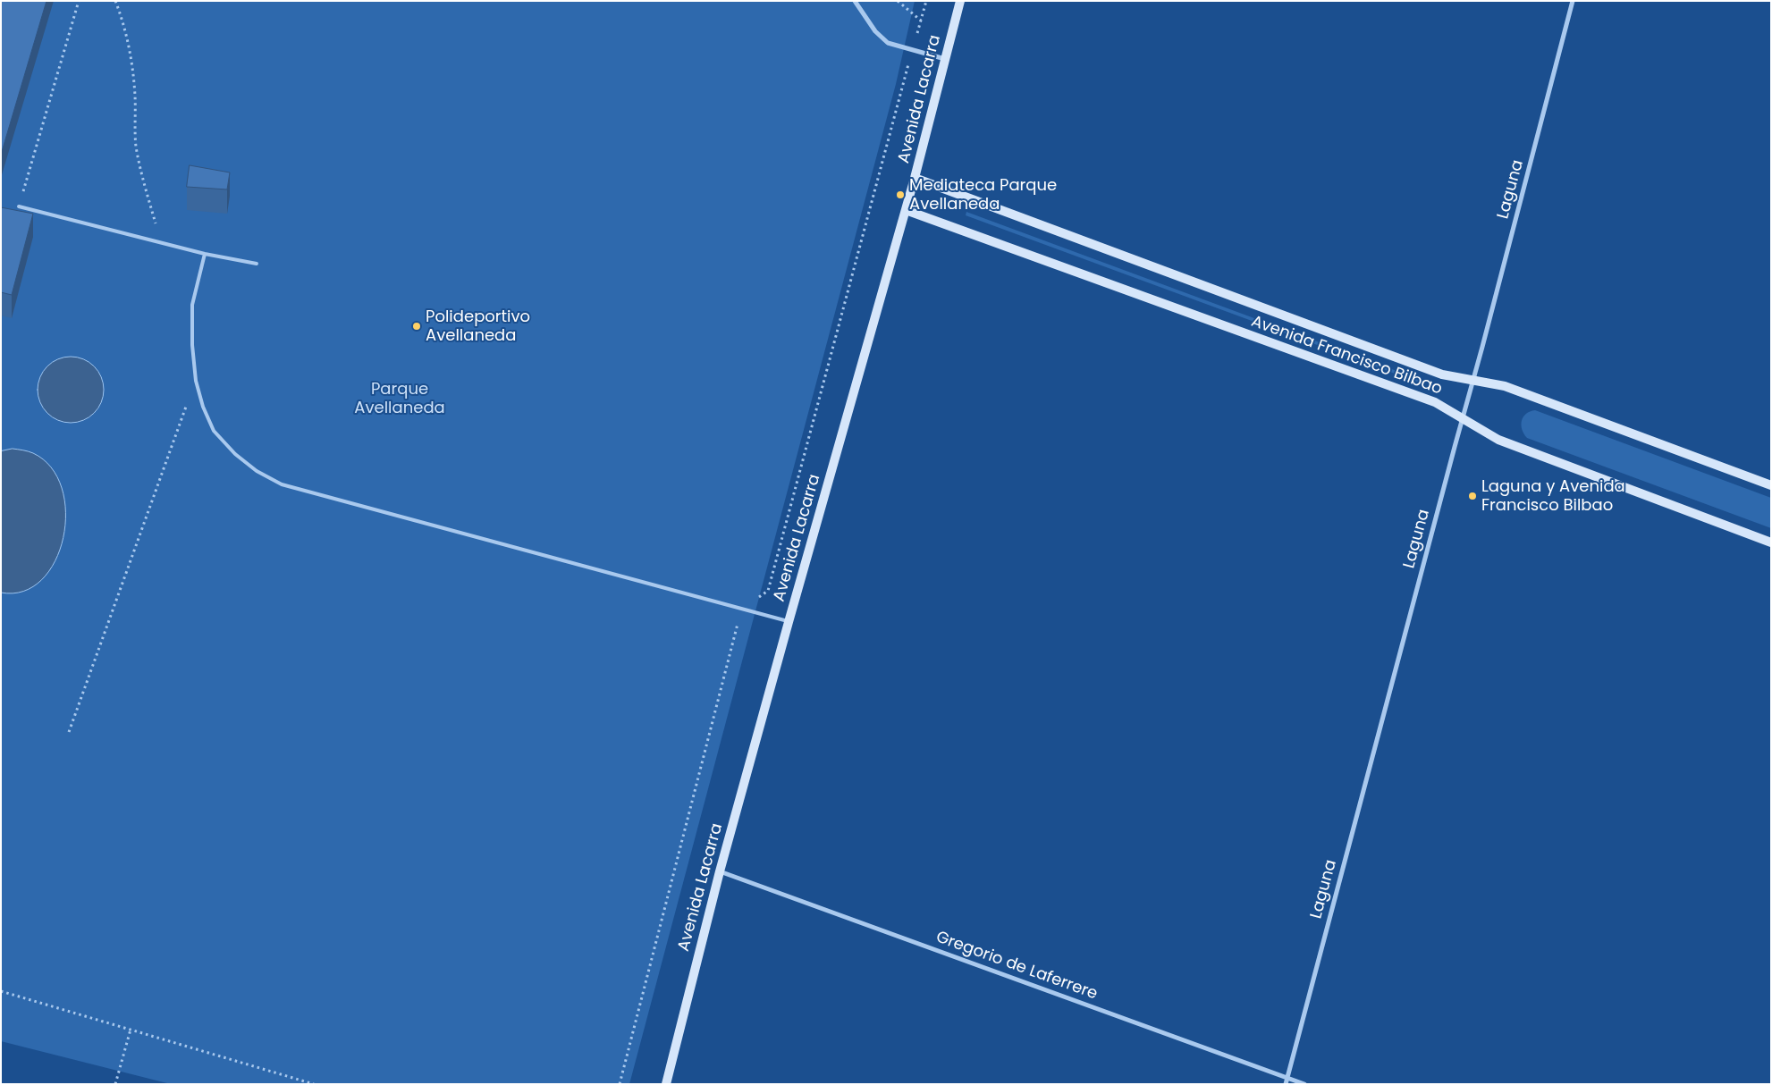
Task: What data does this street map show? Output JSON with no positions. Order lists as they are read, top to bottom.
{
  "streets": {
    "street": [
      "Avenida Lacarra",
      "Laguna",
      "Avenida Francisco Bilbao",
      "Gregorio de Laferrere"
    ]
  },
  "crossings": [
    ["Avenida Lacarra", "Avenida Francisco Bilbao"],
    ["Avenida Lacarra", "Gregorio de Laferrere"],
    ["Laguna", "Avenida Francisco Bilbao"],
    ["Laguna", "Gregorio de Laferrere"]
  ],
  "parks": ["Parque Avellaneda"],
  "places": ["Mediateca Parque Avellaneda", "Polideportivo Avellaneda", "Laguna y Avenida Francisco Bilbao"]
}
